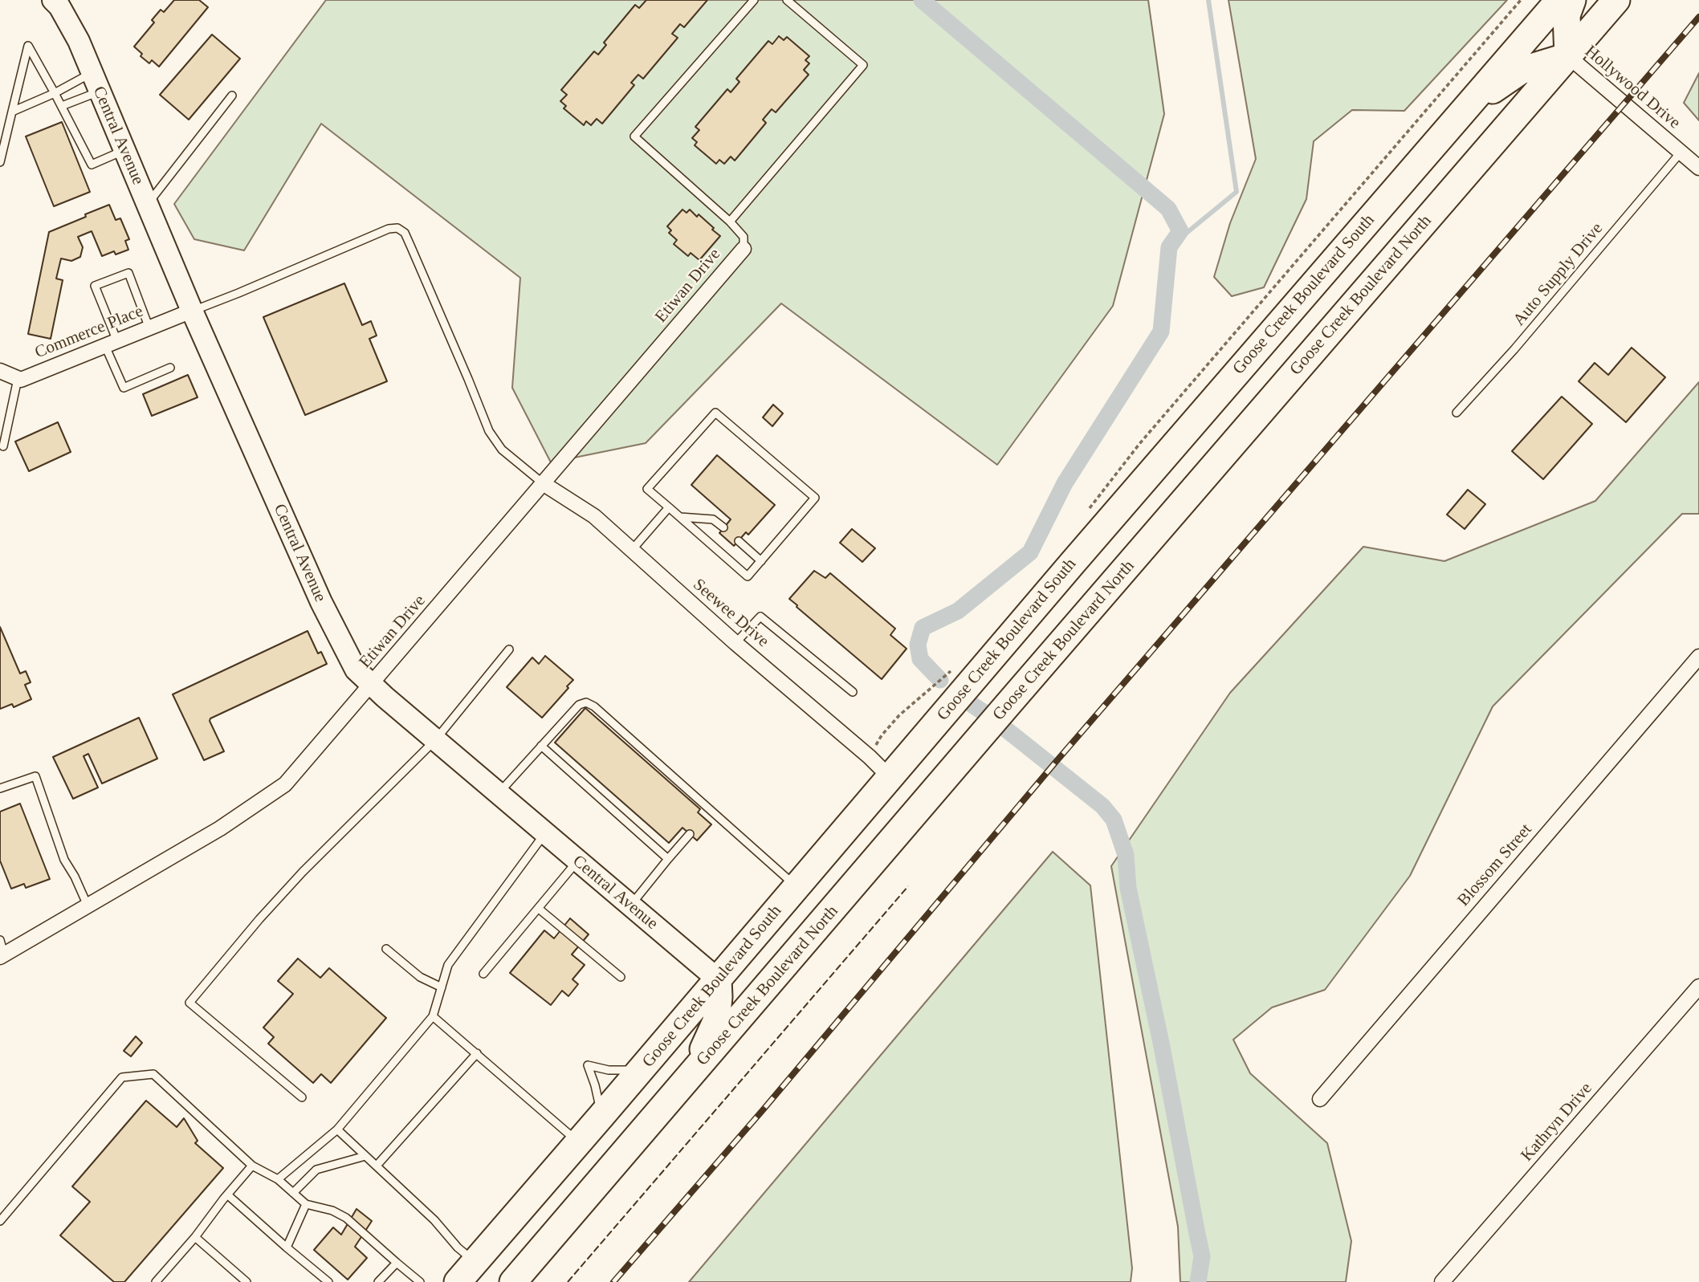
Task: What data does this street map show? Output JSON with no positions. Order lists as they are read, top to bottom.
{
  "streets": {
    "highway": ["Goose Creek Boulevard South", "Goose Creek Boulevard North"],
    "street": [
      "Hollywood Drive",
      "Central Avenue",
      "Etiwan Drive",
      "Commerce Place",
      "Seewee Drive",
      "Blossom Street",
      "Kathryn Drive"
    ],
    "lane": ["Auto Supply Drive"]
  },
  "crossings": [
    ["Hollywood Drive", "Auto Supply Drive"],
    ["Hollywood Drive", "Goose Creek Boulevard North"],
    ["Central Avenue", "Etiwan Drive"],
    ["Central Avenue", "Goose Creek Boulevard South"],
    ["Central Avenue", "Commerce Place"],
    ["Etiwan Drive", "Seewee Drive"],
    ["Goose Creek Boulevard South", "Seewee Drive"]
  ]
}
